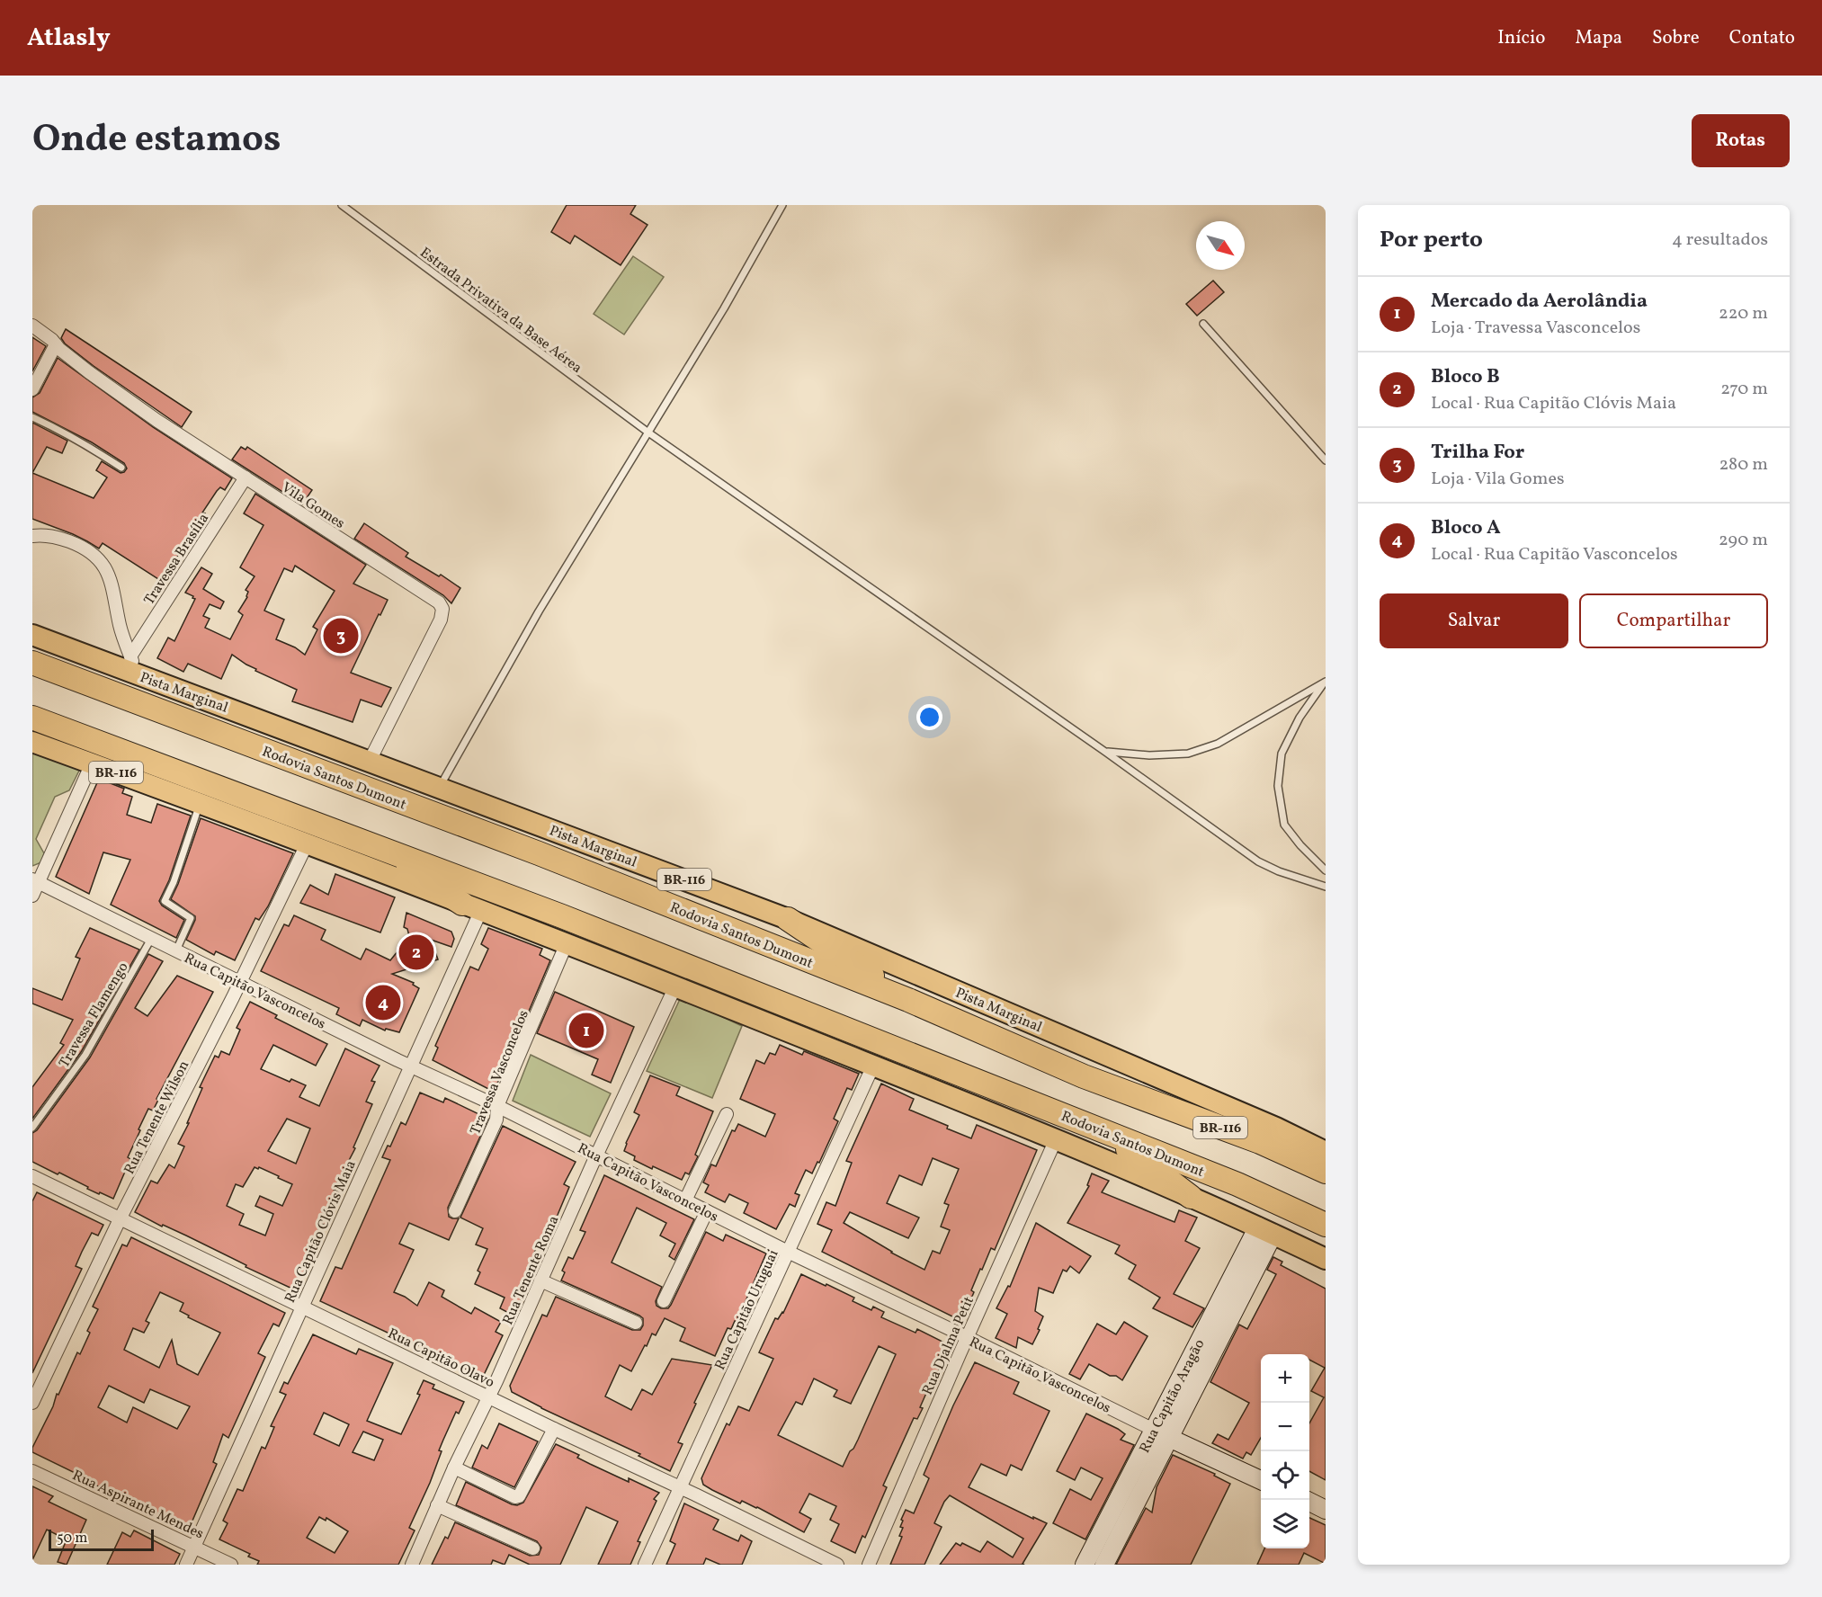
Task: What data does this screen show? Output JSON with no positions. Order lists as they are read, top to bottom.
{
  "streets": {
    "highway": ["BR-116", "Rodovia Santos Dumont"],
    "main road": ["Pista Marginal", "Rua Capitão Vasconcelos", "Rua Capitão Aragão"],
    "street": [
      "Vila Gomes",
      "Travessa Brasília",
      "Travessa Vasconcelos",
      "Rua Tenente Wilson",
      "Rua Capitão Clóvis Maia",
      "Rua Tenente Roma",
      "Rua Capitão Uruguai",
      "Rua Djalma Petit",
      "Rua Capitão Olavo",
      "Rua Aspirante Mendes"
    ],
    "lane": ["Estrada Privativa da Base Aérea", "Travessa Flamengo"]
  },
  "crossings": [
    ["Vila Gomes", "Travessa Brasília"],
    ["Vila Gomes", "Pista Marginal"],
    ["Travessa Brasília", "Pista Marginal"],
    ["BR-116", "Travessa Vasconcelos"],
    ["BR-116", "Rua Tenente Wilson"],
    ["BR-116", "Rua Capitão Clóvis Maia"],
    ["BR-116", "Rua Tenente Roma"],
    ["BR-116", "Rua Capitão Uruguai"],
    ["BR-116", "Rua Djalma Petit"],
    ["BR-116", "Rua Capitão Aragão"],
    ["Rua Capitão Vasconcelos", "Travessa Flamengo"],
    ["Rua Capitão Vasconcelos", "Travessa Vasconcelos"],
    ["Rua Capitão Vasconcelos", "Rua Tenente Wilson"],
    ["Rua Capitão Vasconcelos", "Rua Capitão Clóvis Maia"],
    ["Rua Capitão Vasconcelos", "Rua Tenente Roma"],
    ["Rua Capitão Vasconcelos", "Rua Capitão Uruguai"],
    ["Rua Capitão Vasconcelos", "Rua Djalma Petit"],
    ["Rua Capitão Vasconcelos", "Rua Capitão Aragão"],
    ["Rua Tenente Wilson", "Rua Capitão Olavo"],
    ["Rua Capitão Clóvis Maia", "Rua Capitão Olavo"],
    ["Rua Capitão Clóvis Maia", "Rua Aspirante Mendes"],
    ["Rua Tenente Roma", "Rua Capitão Olavo"],
    ["Rua Capitão Uruguai", "Rua Capitão Olavo"]
  ],
  "scale_bar": "50 m",
  "north": "bottom right",
  "page": {
    "header": "Atlasly",
    "nav": [
      "Início",
      "Mapa",
      "Sobre",
      "Contato"
    ],
    "title": "Onde estamos",
    "buttons": [
      "Rotas",
      ["Salvar", "Compartilhar"]
    ],
    "heading": ["Por perto", "4 resultados"],
    "list": [
      {
        "mark": "1",
        "name": "Mercado da Aerolândia",
        "note": "Loja · Travessa Vasconcelos",
        "value": "220 m"
      },
      {
        "mark": "2",
        "name": "Bloco B",
        "note": "Local · Rua Capitão Clóvis Maia",
        "value": "270 m"
      },
      {
        "mark": "3",
        "name": "Trilha For",
        "note": "Loja · Vila Gomes",
        "value": "280 m"
      },
      {
        "mark": "4",
        "name": "Bloco A",
        "note": "Local · Rua Capitão Vasconcelos",
        "value": "290 m"
      }
    ],
    "pins": [
      "3",
      "2",
      "4",
      "1"
    ],
    "map_buttons": ["+", "−"],
    "scale": "50 m"
  }
}
